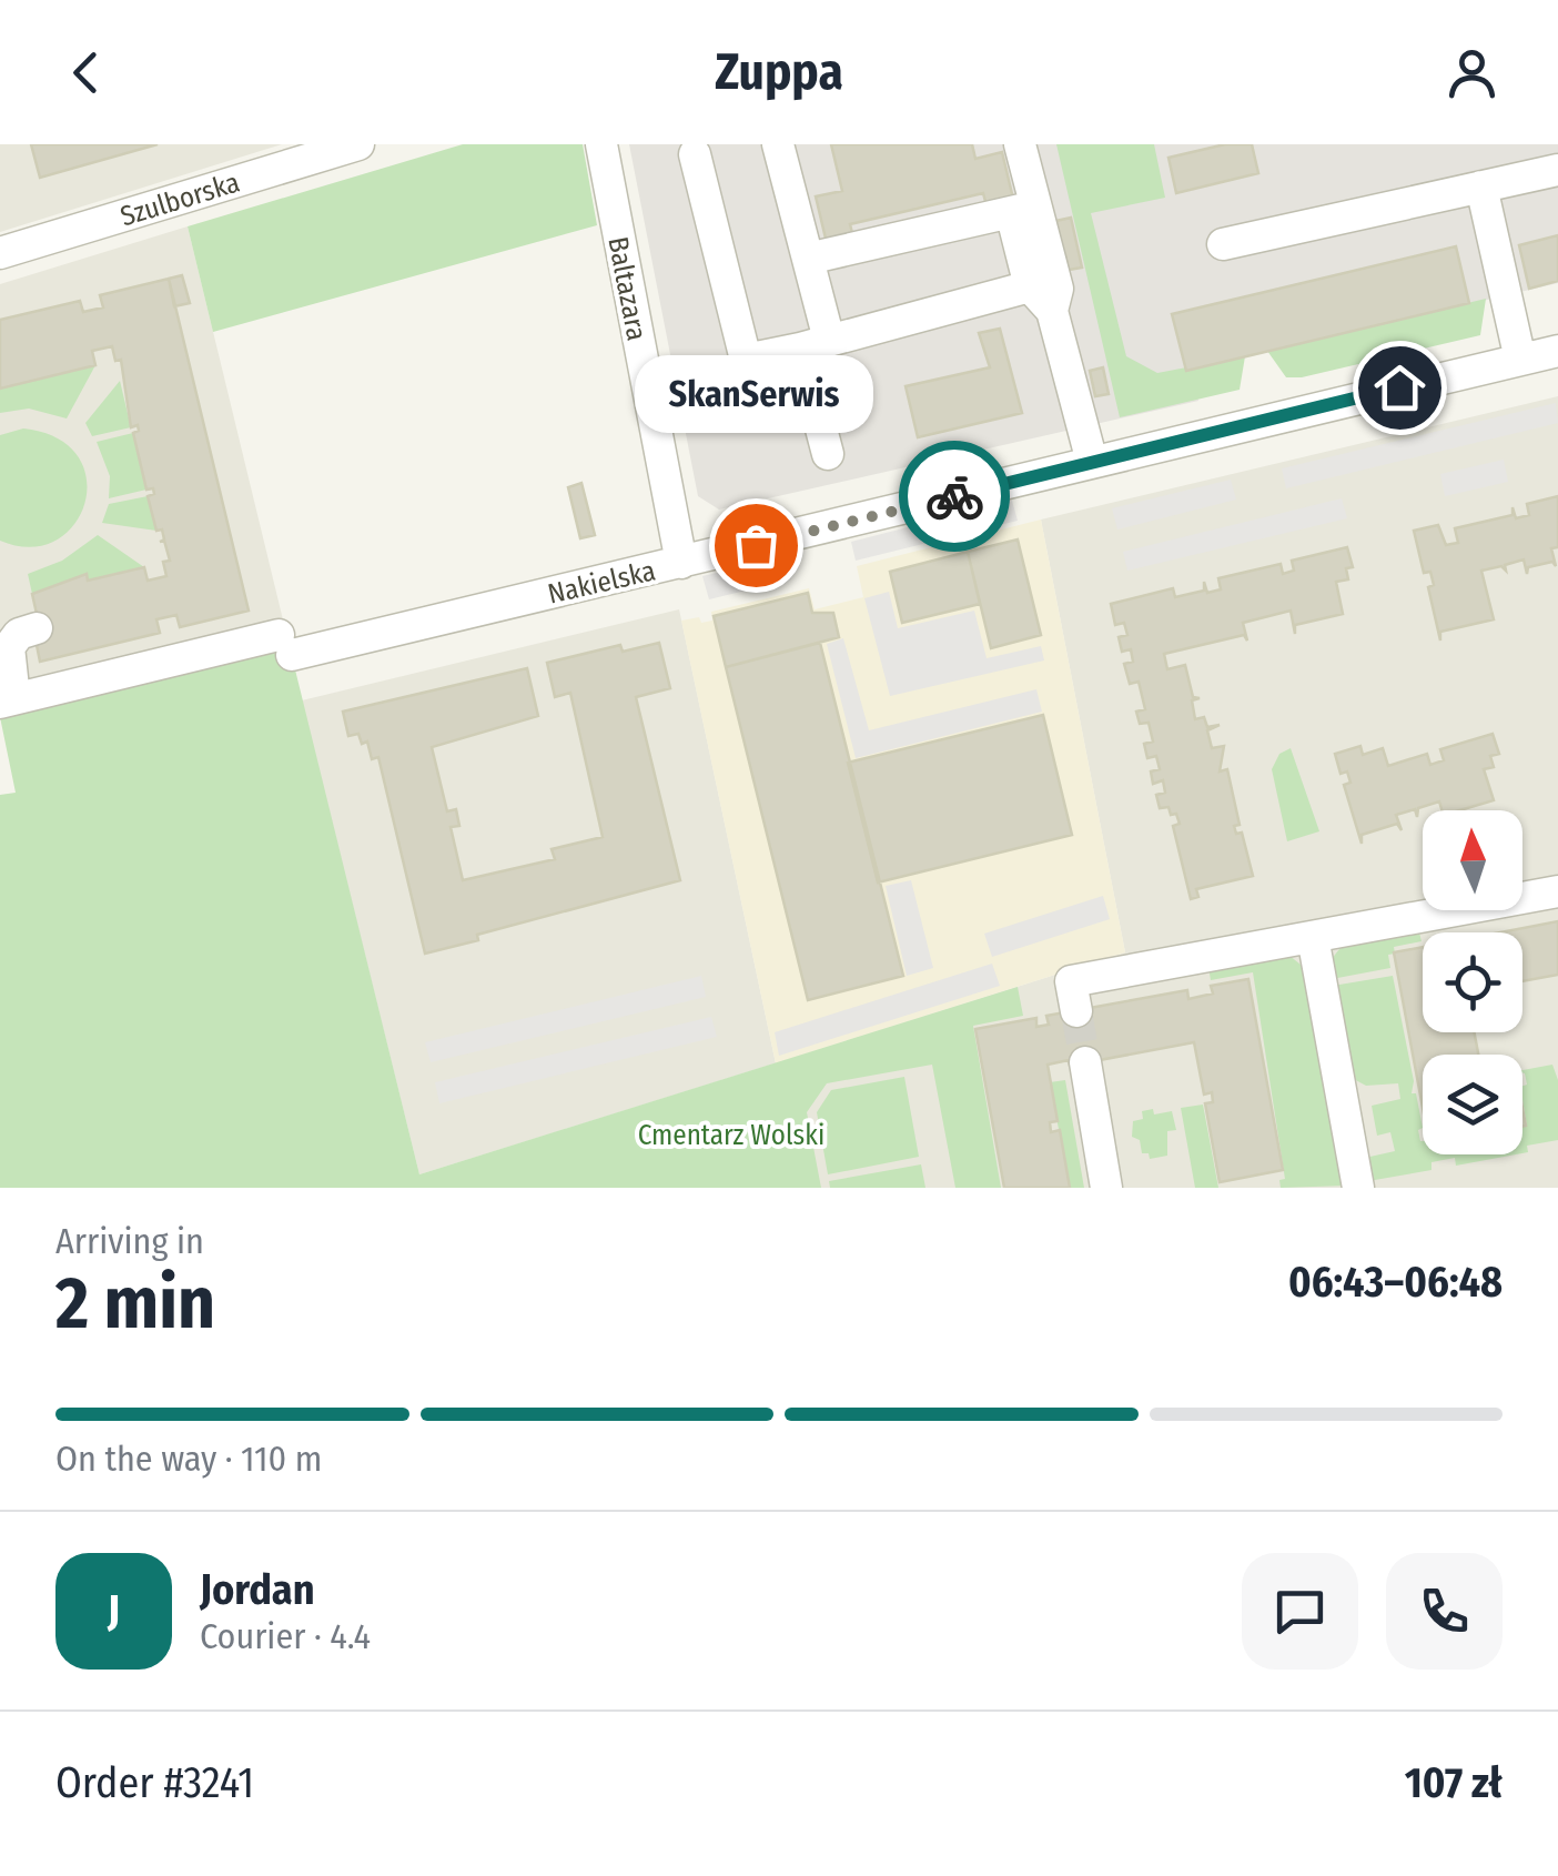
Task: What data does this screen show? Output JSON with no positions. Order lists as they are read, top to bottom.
{
  "streets": {
    "street": ["Szulborska", "Baltazara", "Nakielska"]
  },
  "crossings": [
    ["Baltazara", "Nakielska"]
  ],
  "parks": ["Cmentarz Wolski"],
  "places": ["SkanSerwis"],
  "north": "top",
  "page": {
    "header": "Zuppa",
    "bubble": "SkanSerwis",
    "heading": ["2 min", "Arriving in", "06:43–06:48"],
    "panel": [
      "Jordan",
      "Courier · 4.4",
      "Order #3241",
      "107 zł"
    ],
    "bar": "On the way · 110 m",
    "round": "J"
  }
}
